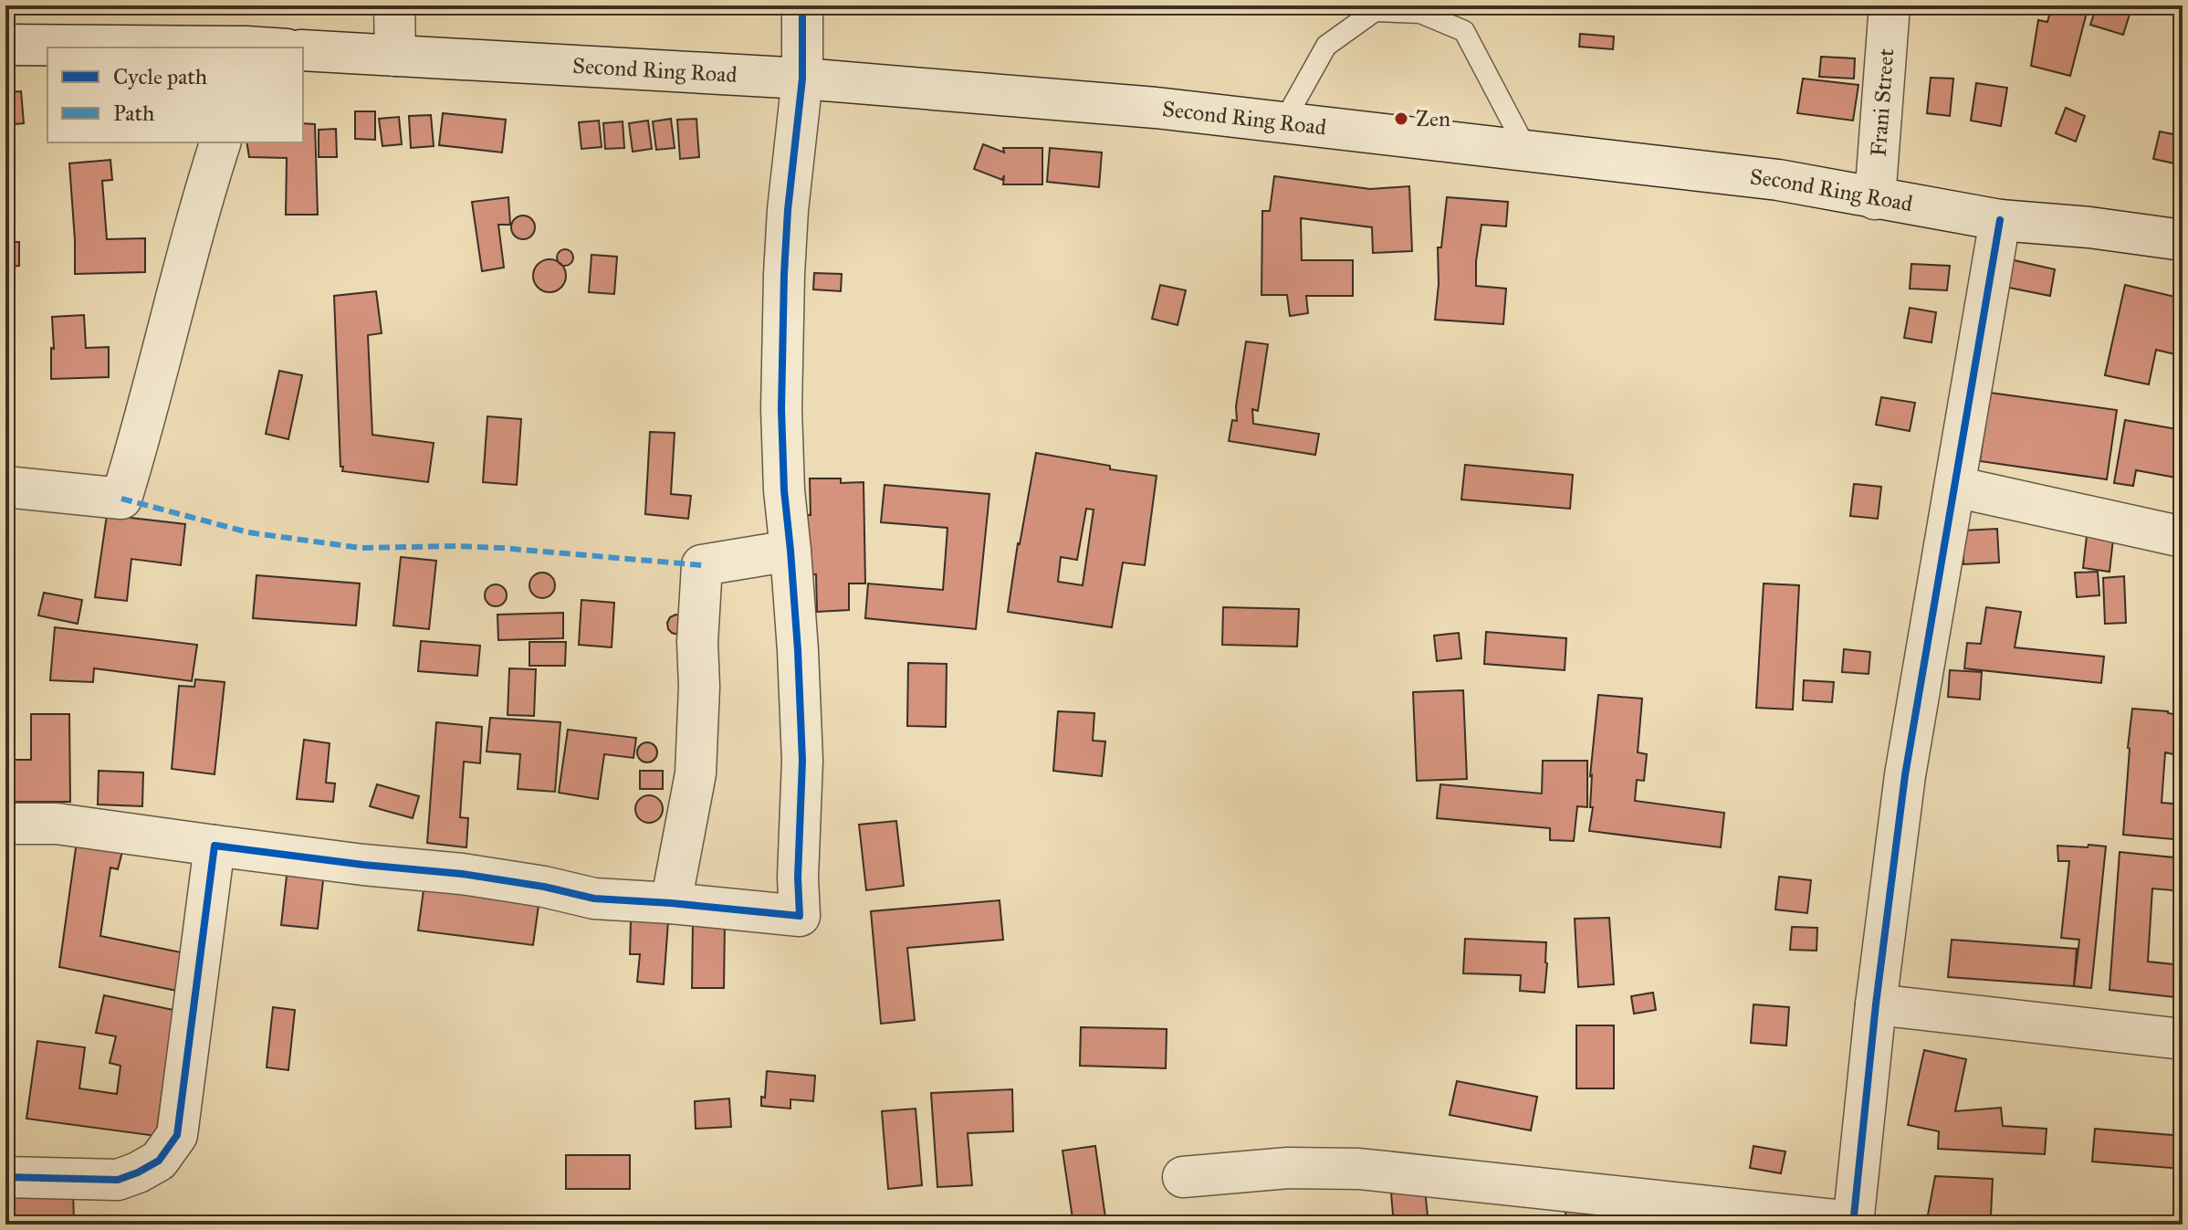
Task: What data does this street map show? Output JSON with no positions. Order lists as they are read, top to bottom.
{
  "streets": {
    "street": ["Second Ring Road", "Frani Street"]
  },
  "crossings": [
    ["Second Ring Road", "Frani Street"]
  ],
  "places": ["Zen"],
  "legend": ["Cycle path", "Path"]
}
